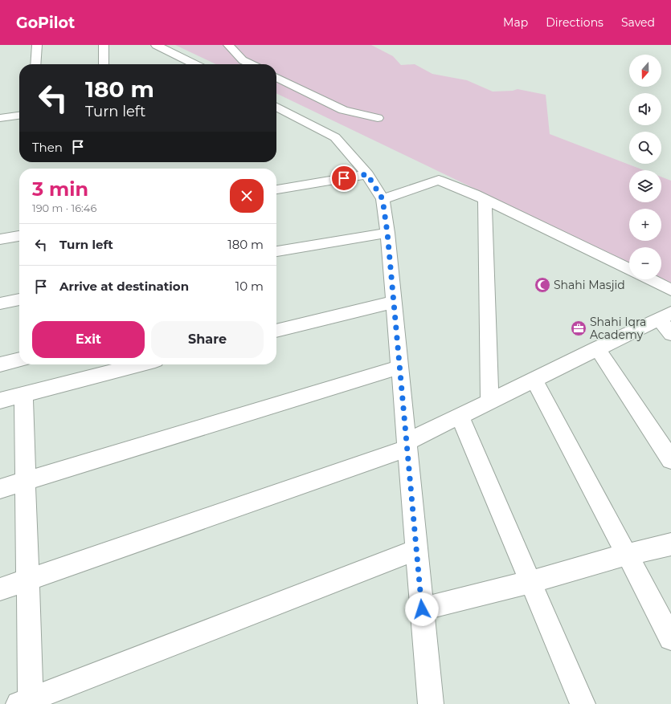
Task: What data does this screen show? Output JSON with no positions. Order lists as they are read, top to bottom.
{
  "places": {
    "mosque": ["Shahi Masjid"],
    "office": ["Shahi Iqra Academy"]
  },
  "north": "bottom",
  "page": {
    "header": "GoPilot",
    "nav": ["Map", "Directions", "Saved"],
    "map_buttons": ["+", "−"],
    "turn": ["180 m", "Turn left"],
    "then": "Then",
    "heading": ["3 min", "190 m · 16:46"],
    "list": [
      {
        "name": "Turn left",
        "value": "180 m"
      },
      {
        "name": "Arrive at destination",
        "value": "10 m"
      }
    ],
    "buttons": ["Exit", "Share"]
  }
}
